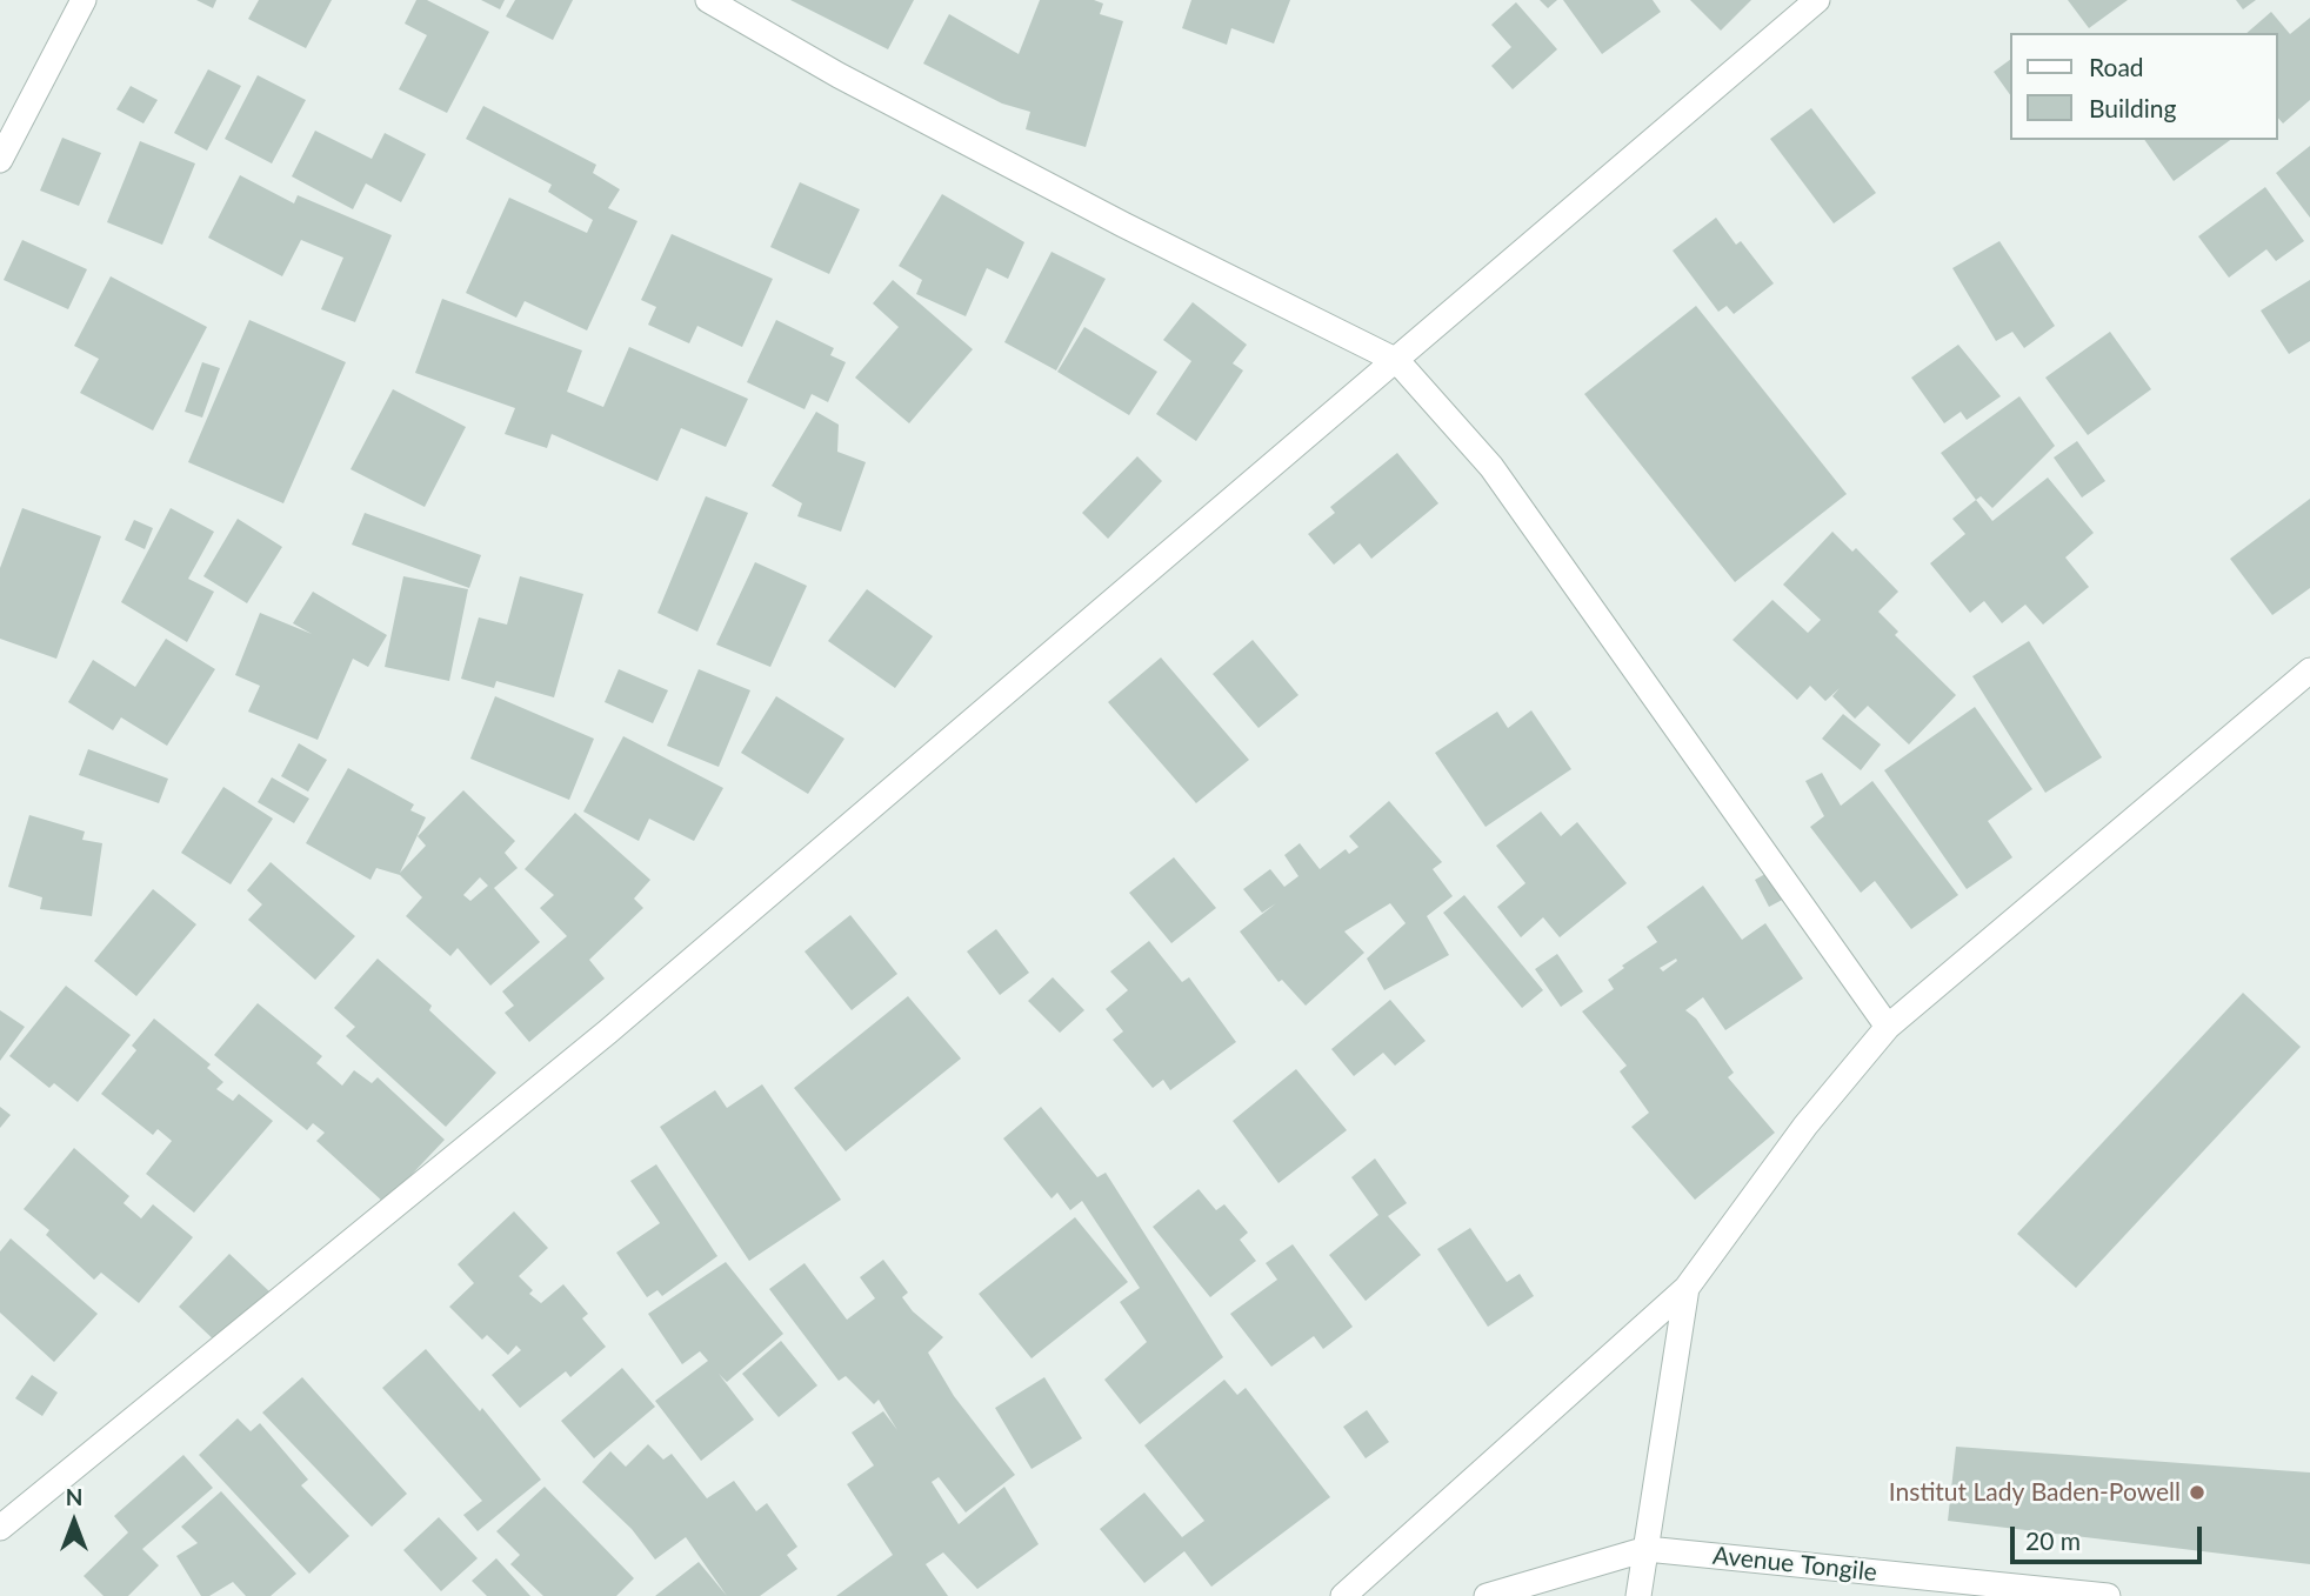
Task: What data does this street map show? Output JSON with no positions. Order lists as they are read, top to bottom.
{
  "streets": {
    "street": ["Avenue Tongile"]
  },
  "places": ["Institut Lady Baden-Powell"],
  "legend": ["Road", "Building"],
  "scale_bar": "20 m",
  "north": "top"
}
